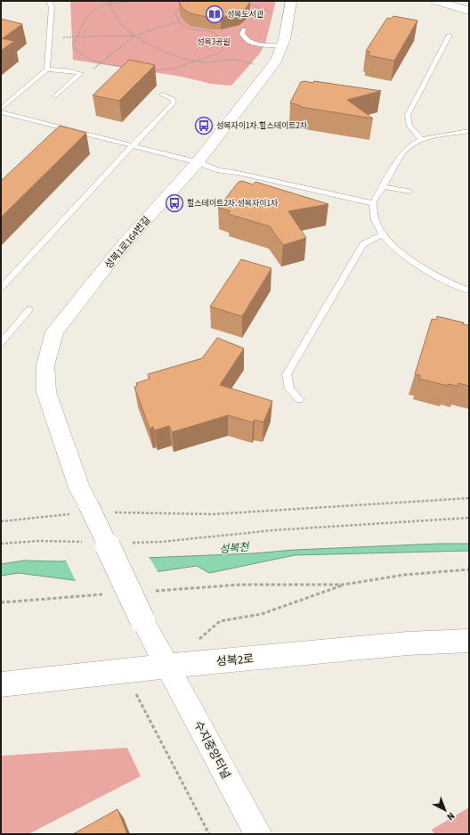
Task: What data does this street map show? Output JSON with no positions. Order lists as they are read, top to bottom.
{
  "streets": {
    "street": ["성복1로164번길", "성복2로", "수지중앙터널"]
  },
  "crossings": [
    ["성복1로164번길", "성복2로"],
    ["성복1로164번길", "수지중앙터널"],
    ["성복2로", "수지중앙터널"]
  ],
  "water": ["성복천"],
  "parks": ["성복3공원"],
  "places": {
    "library": ["성복도서관"],
    "bus stop": ["성복자이1차.힐스테이트2차", "힐스테이트2차.성복자이1차"]
  },
  "north": "bottom right"
}
